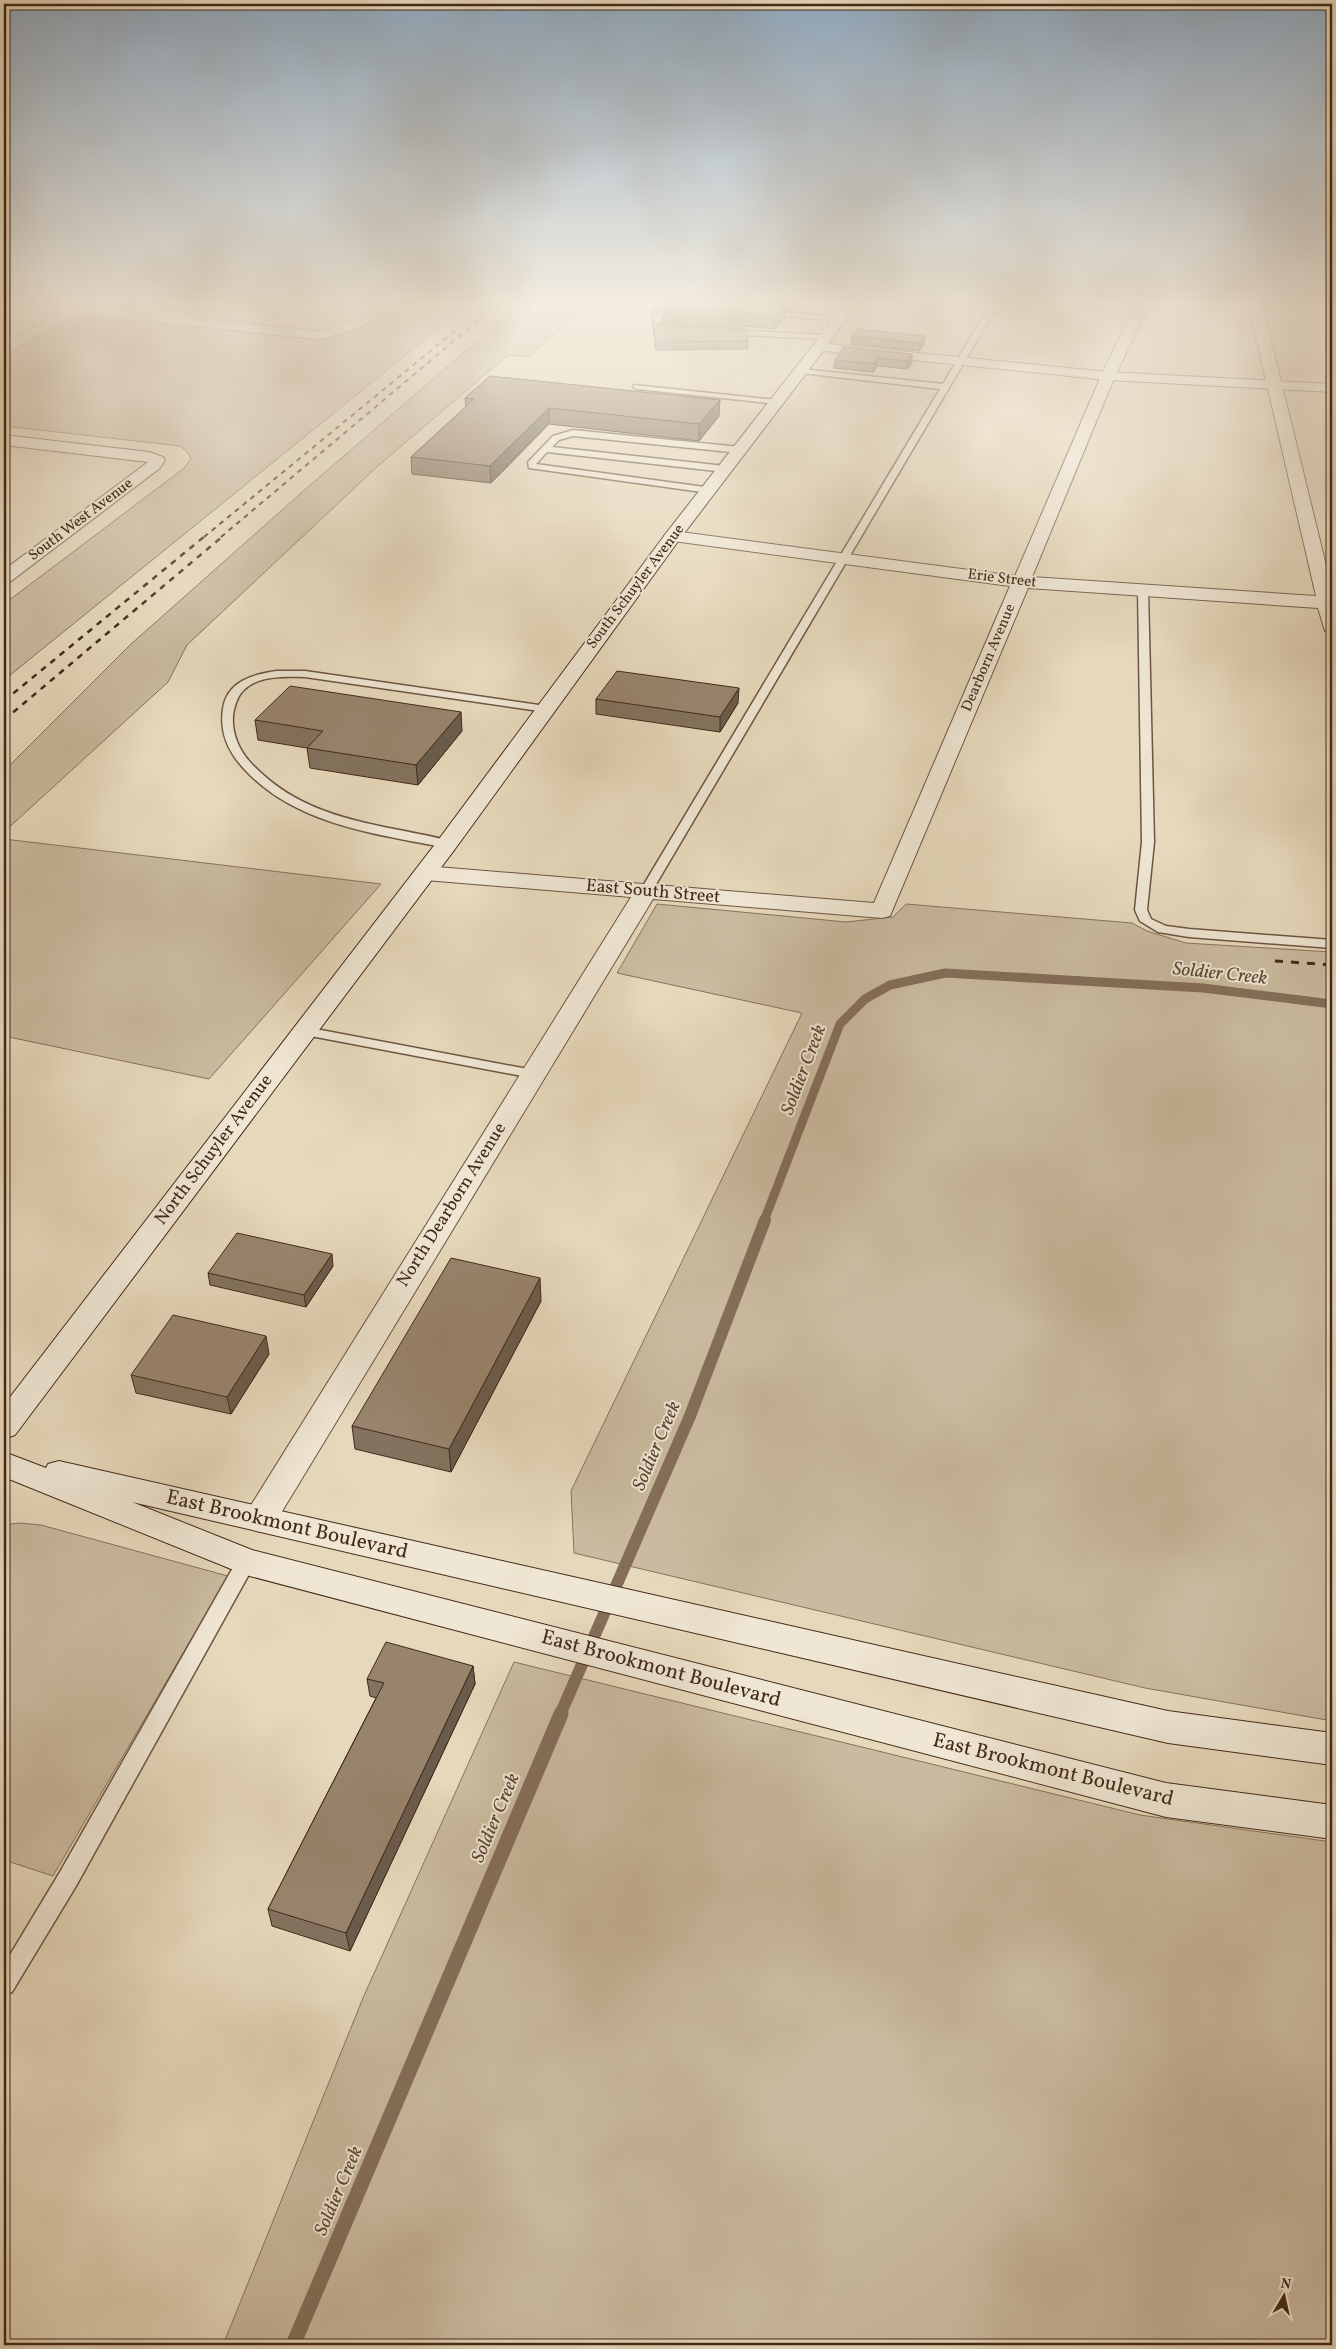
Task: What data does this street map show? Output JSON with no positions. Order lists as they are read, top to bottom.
{
  "streets": {
    "street": [
      "South West Avenue",
      "Erie Street",
      "South Schuyler Avenue",
      "Dearborn Avenue",
      "East South Street",
      "North Schuyler Avenue",
      "North Dearborn Avenue",
      "East Brookmont Boulevard"
    ]
  },
  "crossings": [
    ["Erie Street", "South Schuyler Avenue"],
    ["Erie Street", "Dearborn Avenue"],
    ["South Schuyler Avenue", "East South Street"],
    ["South Schuyler Avenue", "North Schuyler Avenue"],
    ["Dearborn Avenue", "East South Street"],
    ["East South Street", "North Schuyler Avenue"],
    ["East South Street", "North Dearborn Avenue"],
    ["North Dearborn Avenue", "East Brookmont Boulevard"]
  ],
  "water": ["Soldier Creek"],
  "north": "top"
}
